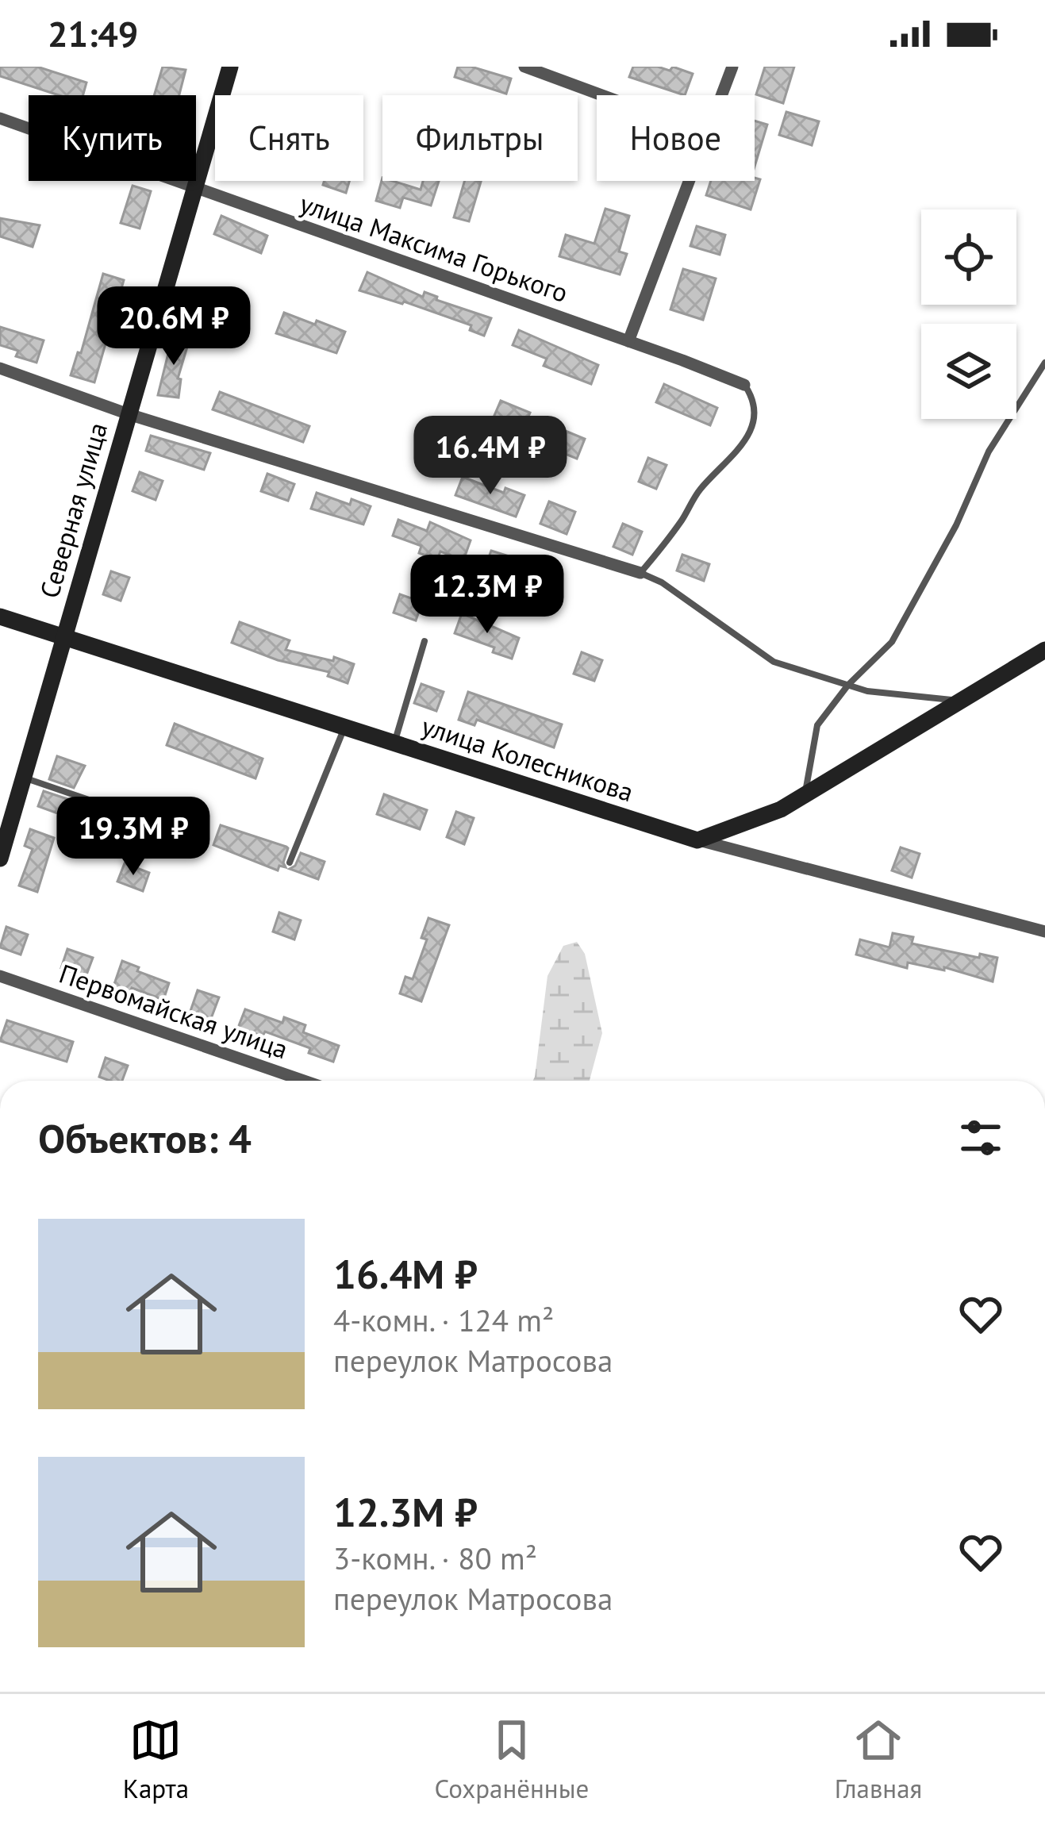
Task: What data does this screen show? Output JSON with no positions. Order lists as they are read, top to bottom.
{
  "streets": {
    "street": [
      "улица Максима Горького",
      "Северная улица",
      "улица Колесникова",
      "Первомайская улица"
    ]
  },
  "crossings": [
    ["улица Максима Горького", "Северная улица"],
    ["Северная улица", "улица Колесникова"]
  ],
  "page": {
    "status": "21:49",
    "chip": [
      "Купить",
      "Снять",
      "Фильтры",
      "Новое"
    ],
    "price": [
      "20.6M ₽",
      "16.4M ₽",
      "12.3M ₽",
      "19.3M ₽"
    ],
    "heading": "Объектов: 4",
    "list": [
      {
        "name": "16.4M ₽",
        "note": "4-комн. · 124 m² · переулок Матросова"
      },
      {
        "name": "12.3M ₽",
        "note": "3-комн. · 80 m² · переулок Матросова"
      }
    ],
    "tabs": ["Карта", "Сохранённые", "Главная"]
  }
}
